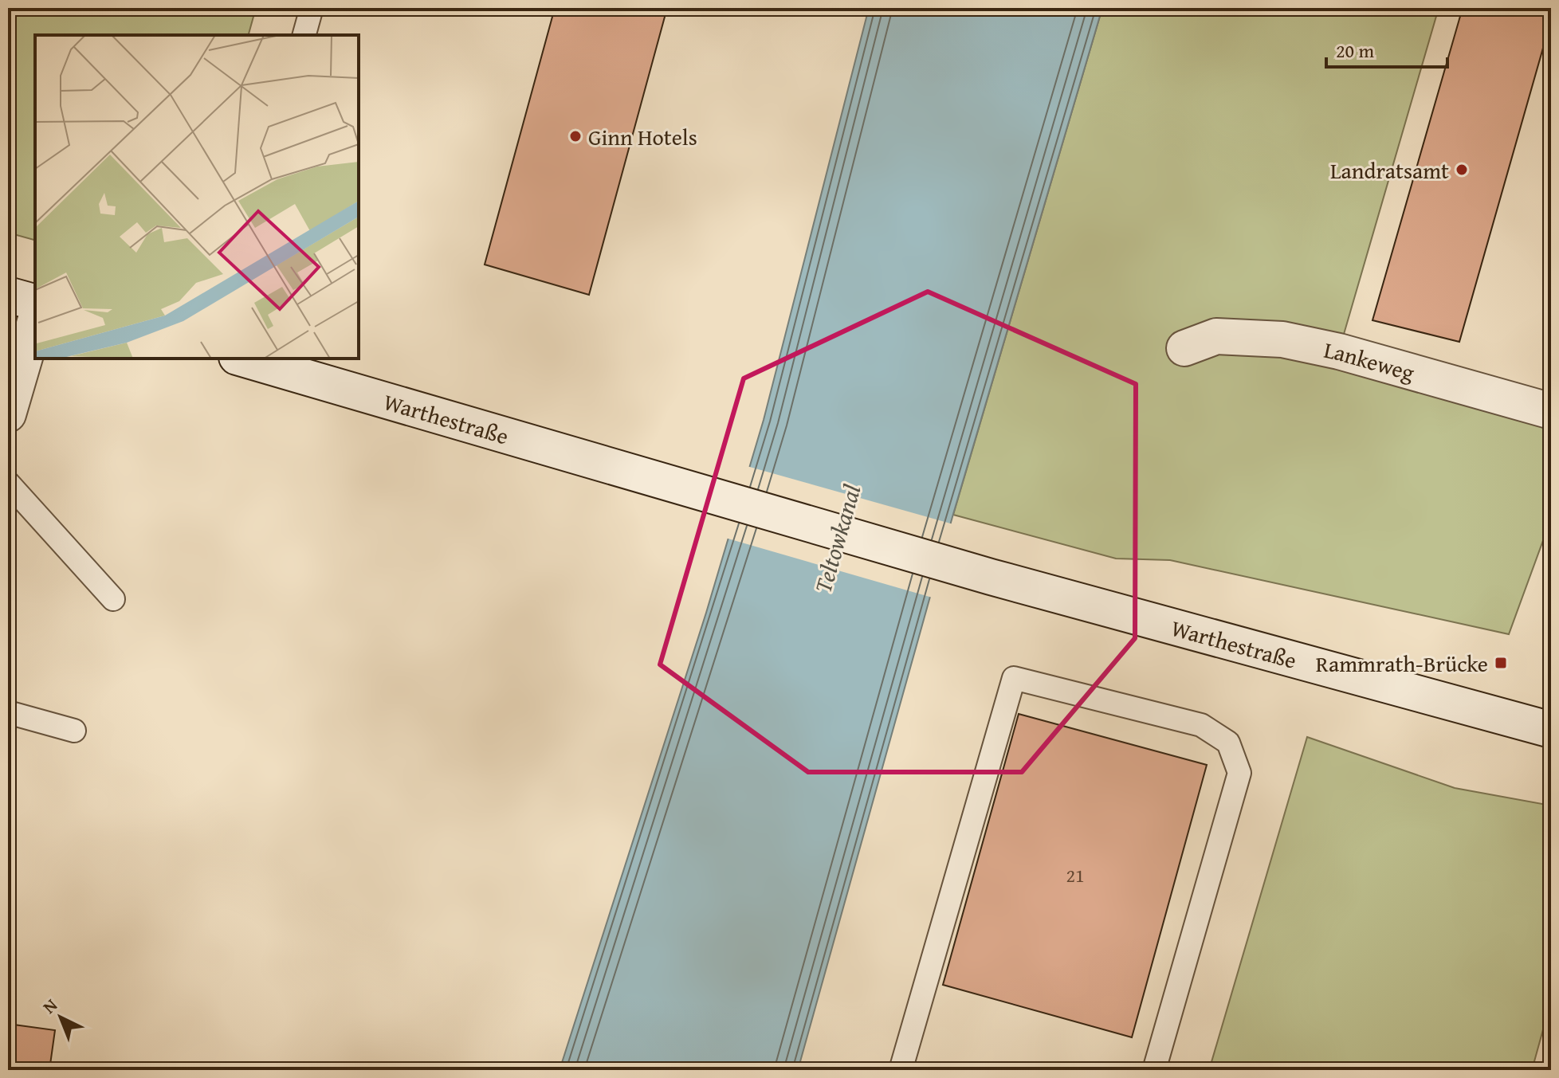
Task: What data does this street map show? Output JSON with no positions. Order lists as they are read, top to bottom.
{
  "streets": {
    "street": ["Lankeweg", "Warthestraße"]
  },
  "water": ["Teltowkanal"],
  "places": {
    "other": ["Ginn Hotels", "Landratsamt"],
    "transit": ["Rammrath-Brücke"]
  },
  "house_numbers": ["21"],
  "scale_bar": "20 m",
  "north": "top left"
}
